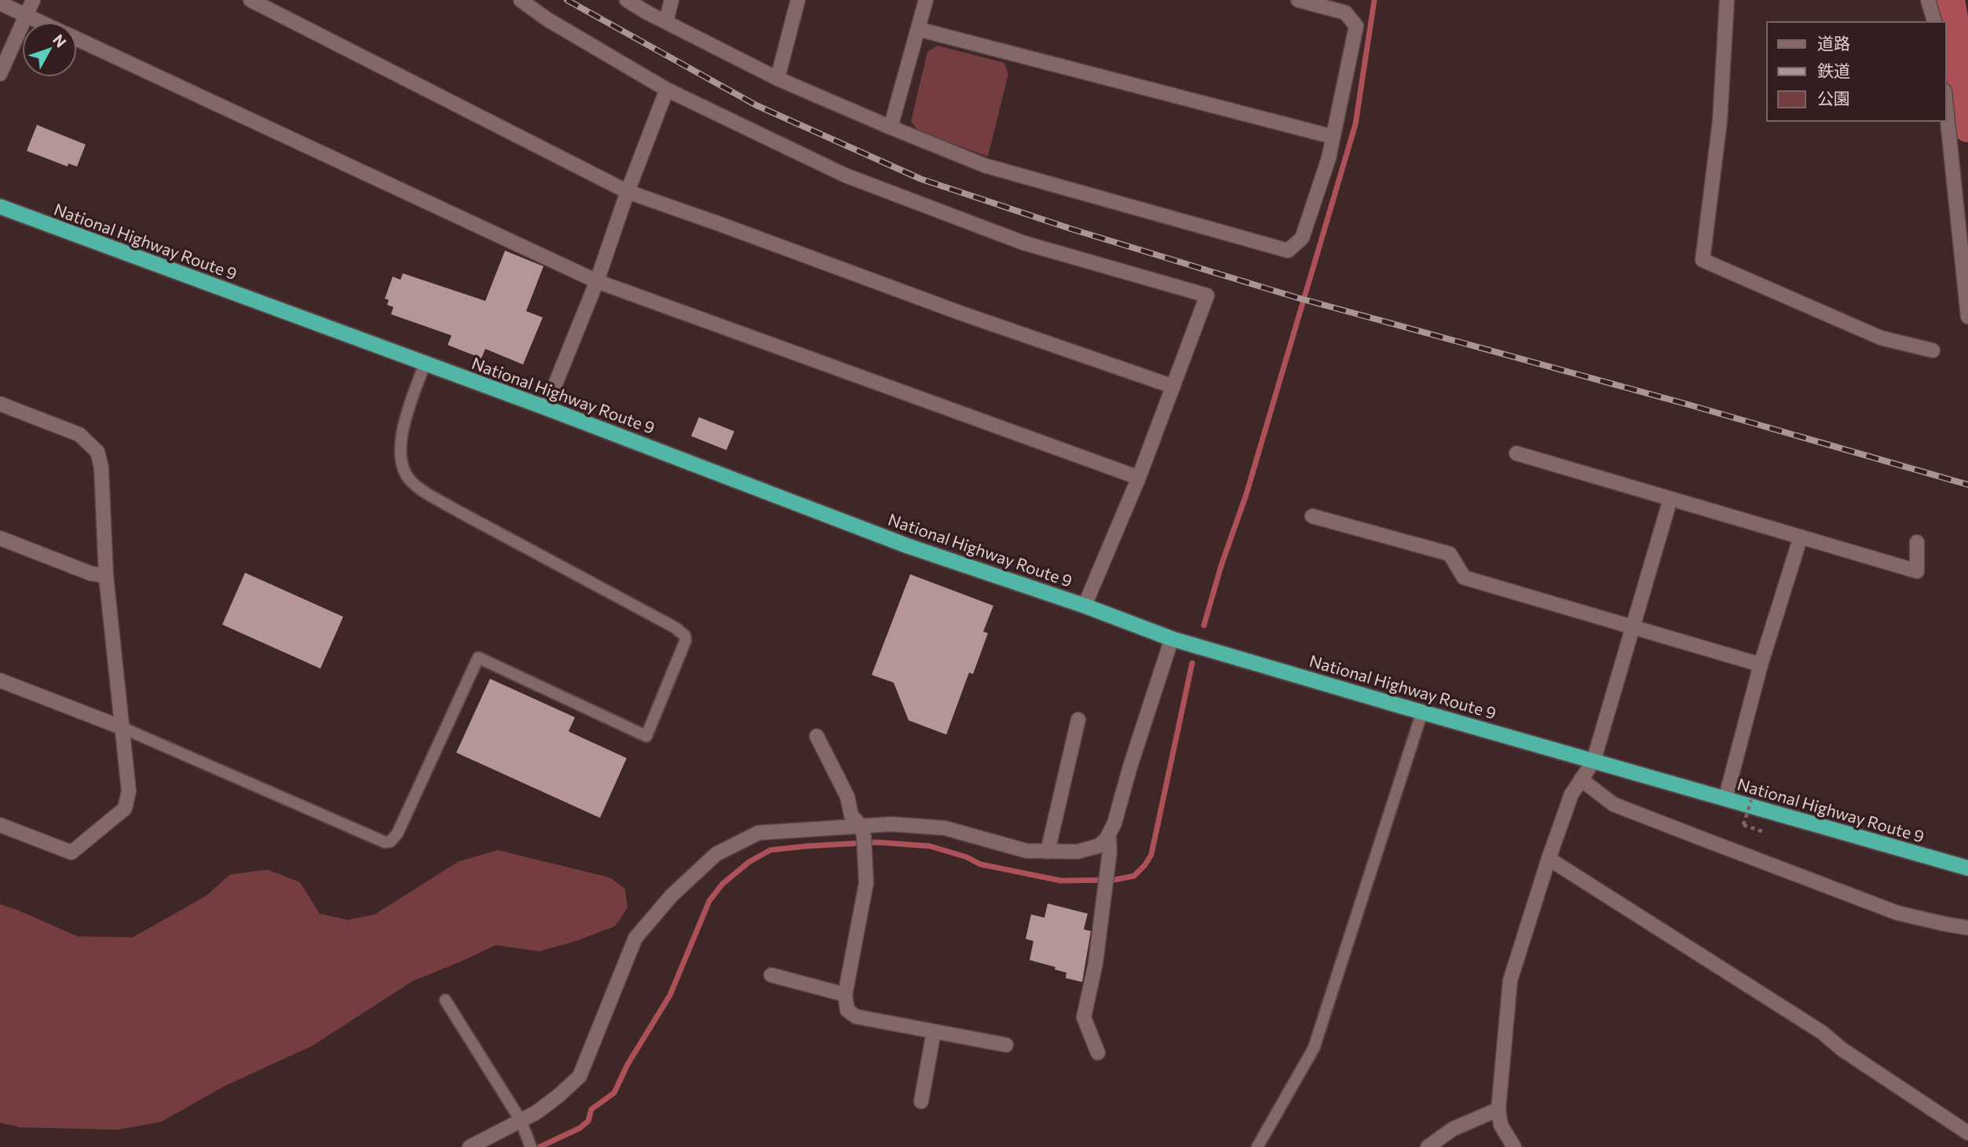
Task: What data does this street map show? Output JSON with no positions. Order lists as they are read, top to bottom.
{
  "streets": {
    "highway": ["National Highway Route 9"]
  },
  "legend": ["道路", "鉄道", "公園"],
  "north": "top right"
}
